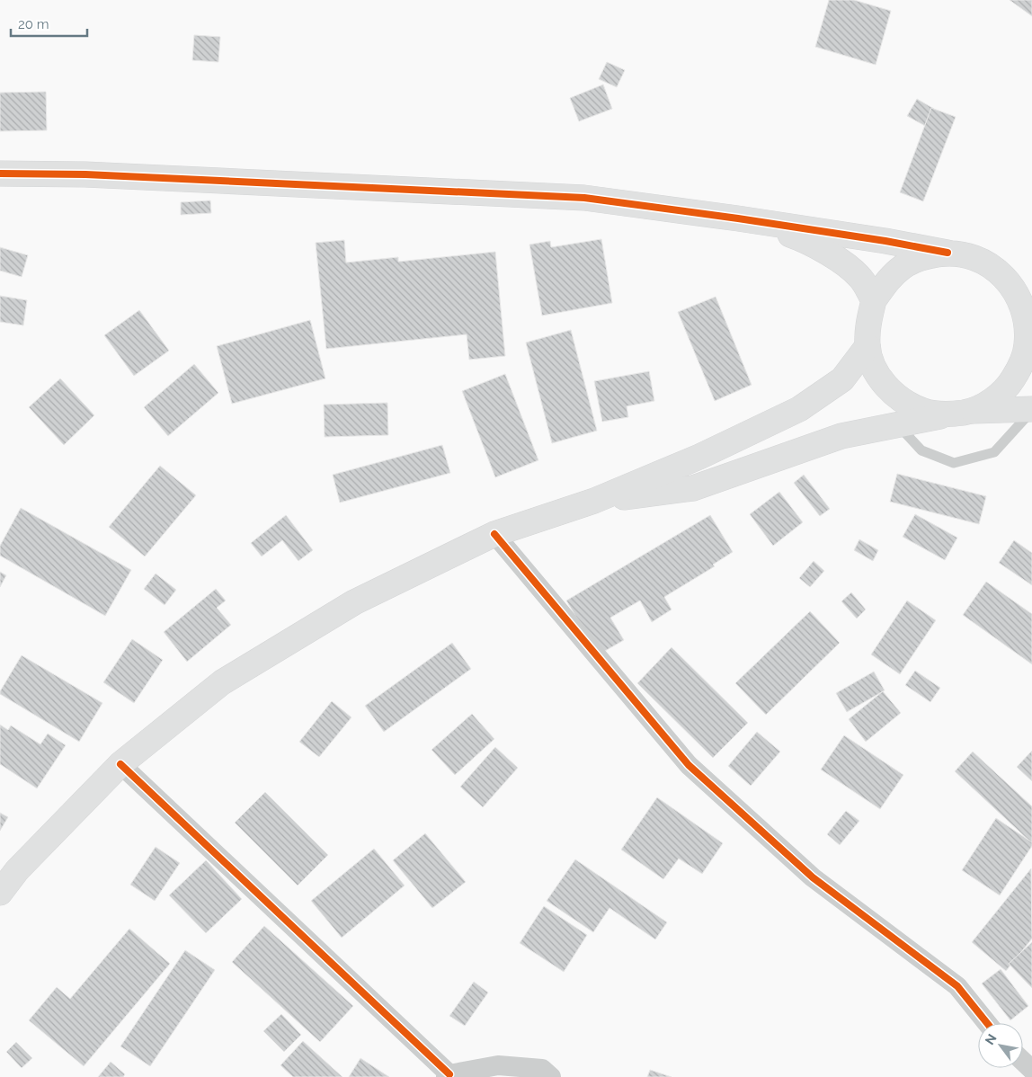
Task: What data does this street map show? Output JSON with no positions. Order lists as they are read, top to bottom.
{
  "scale_bar": "20 m",
  "north": "top left"
}
